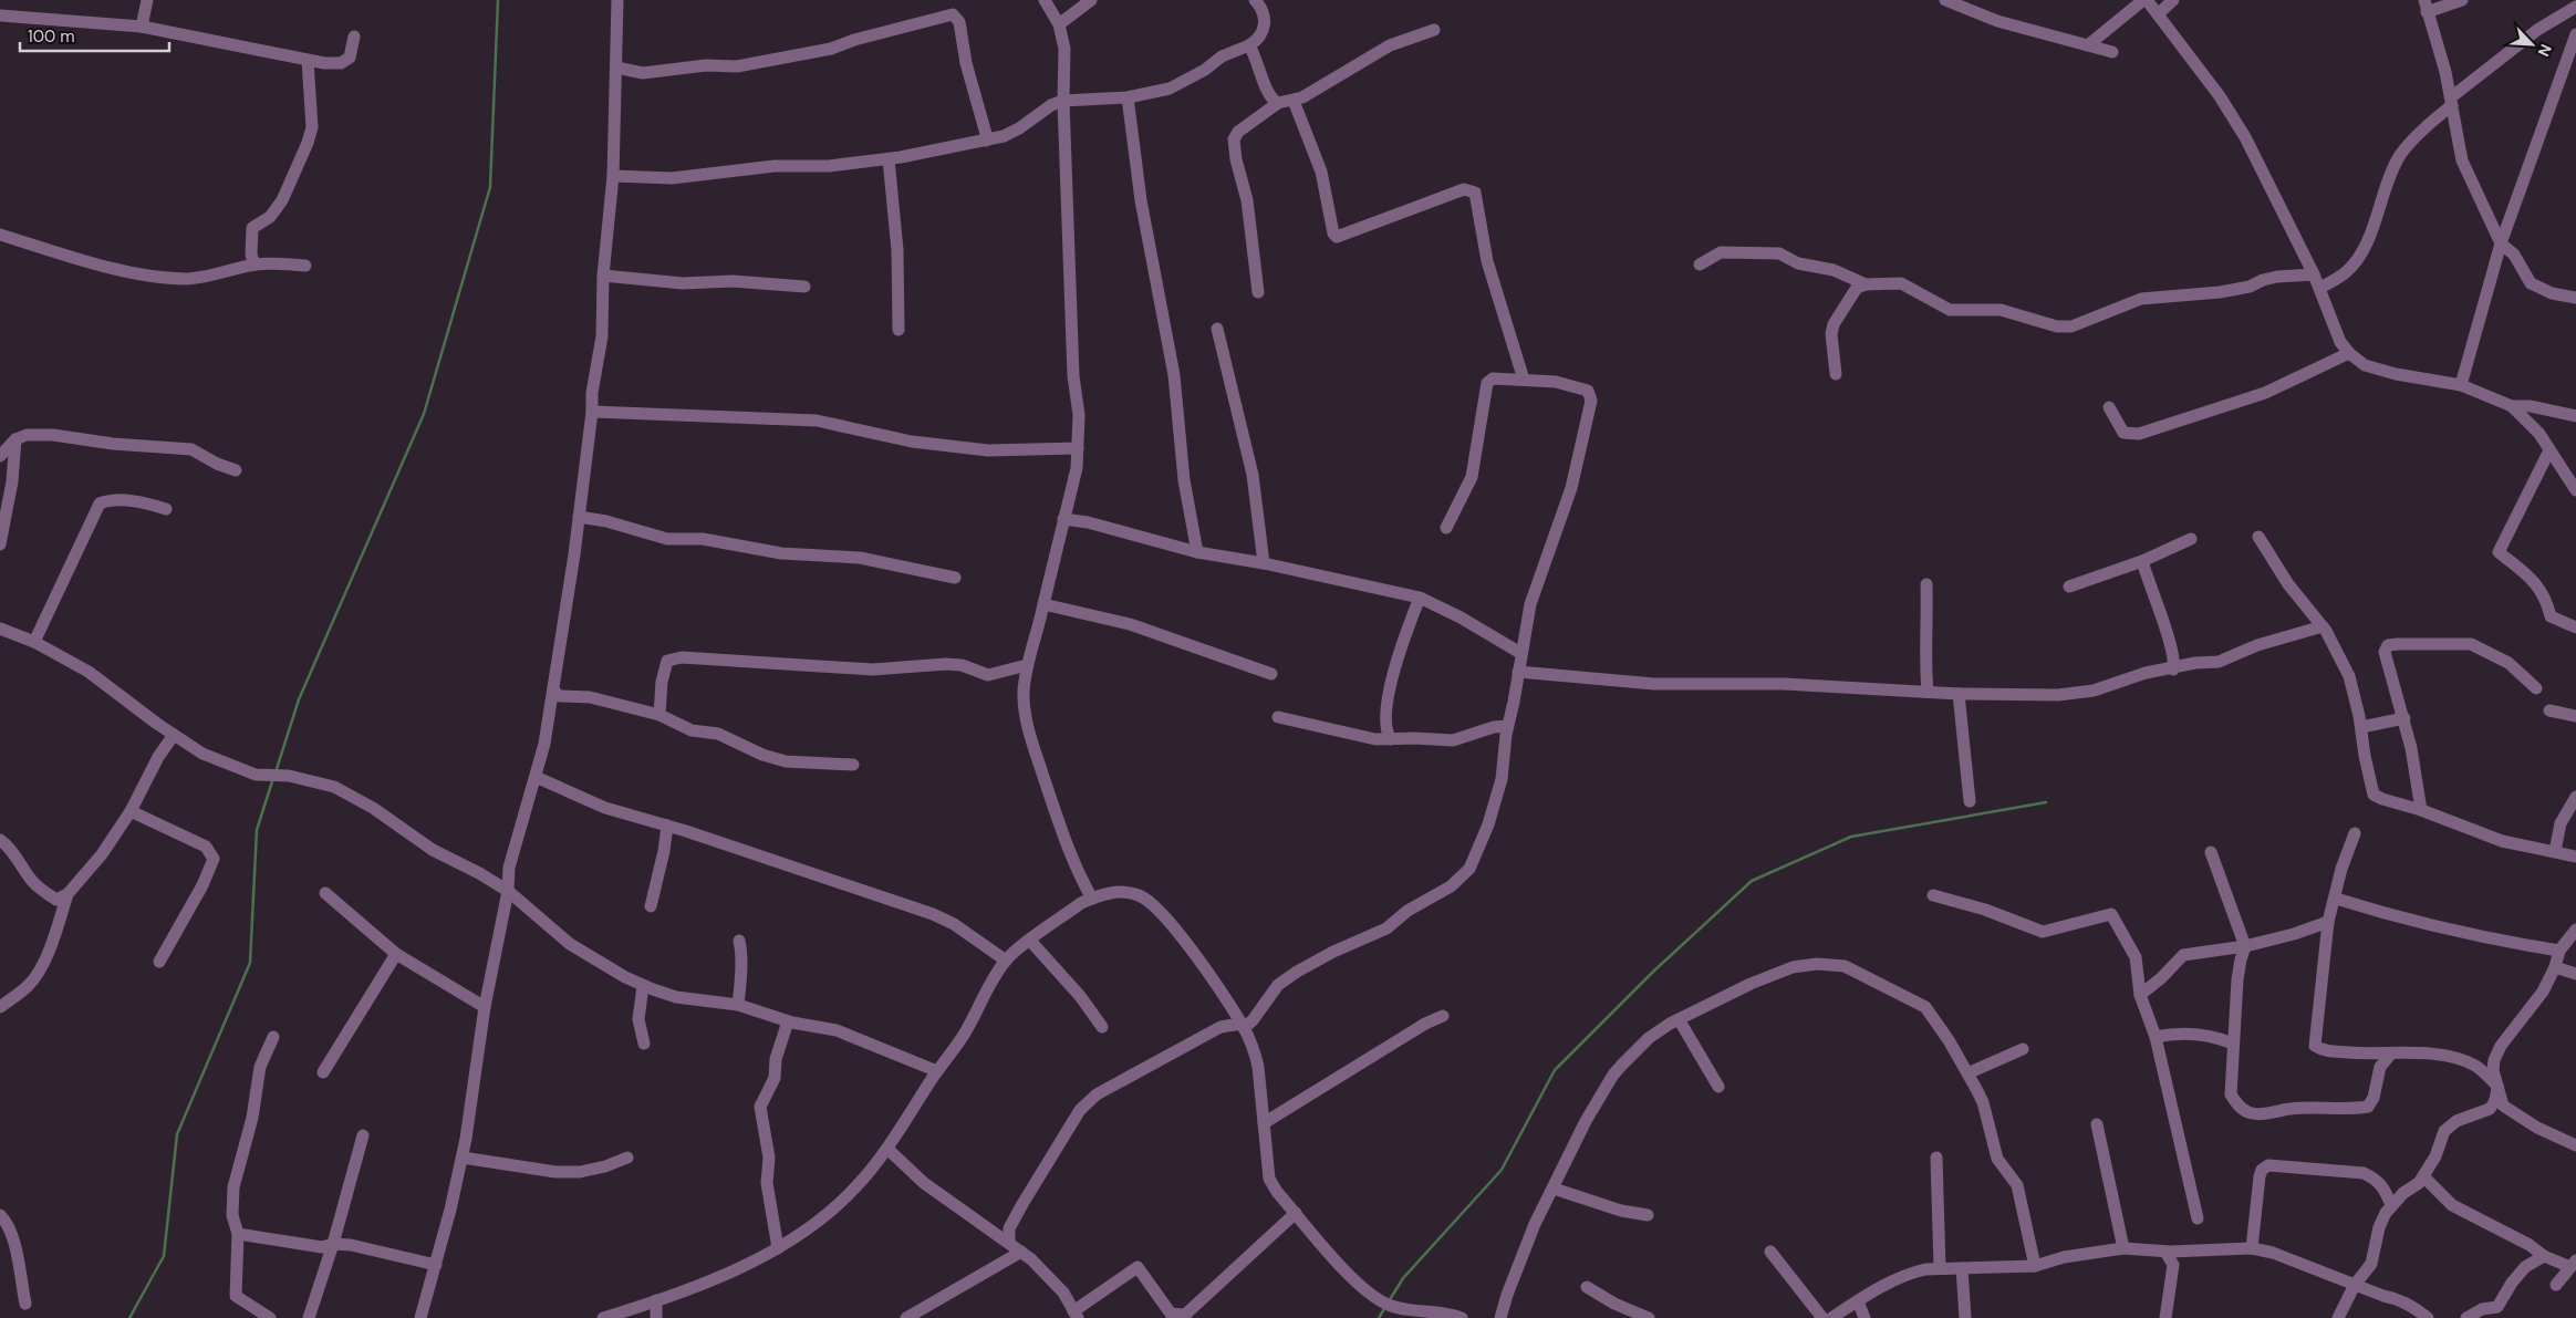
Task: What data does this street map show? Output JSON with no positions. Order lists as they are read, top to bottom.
{
  "scale_bar": "100 m",
  "north": "bottom right"
}
